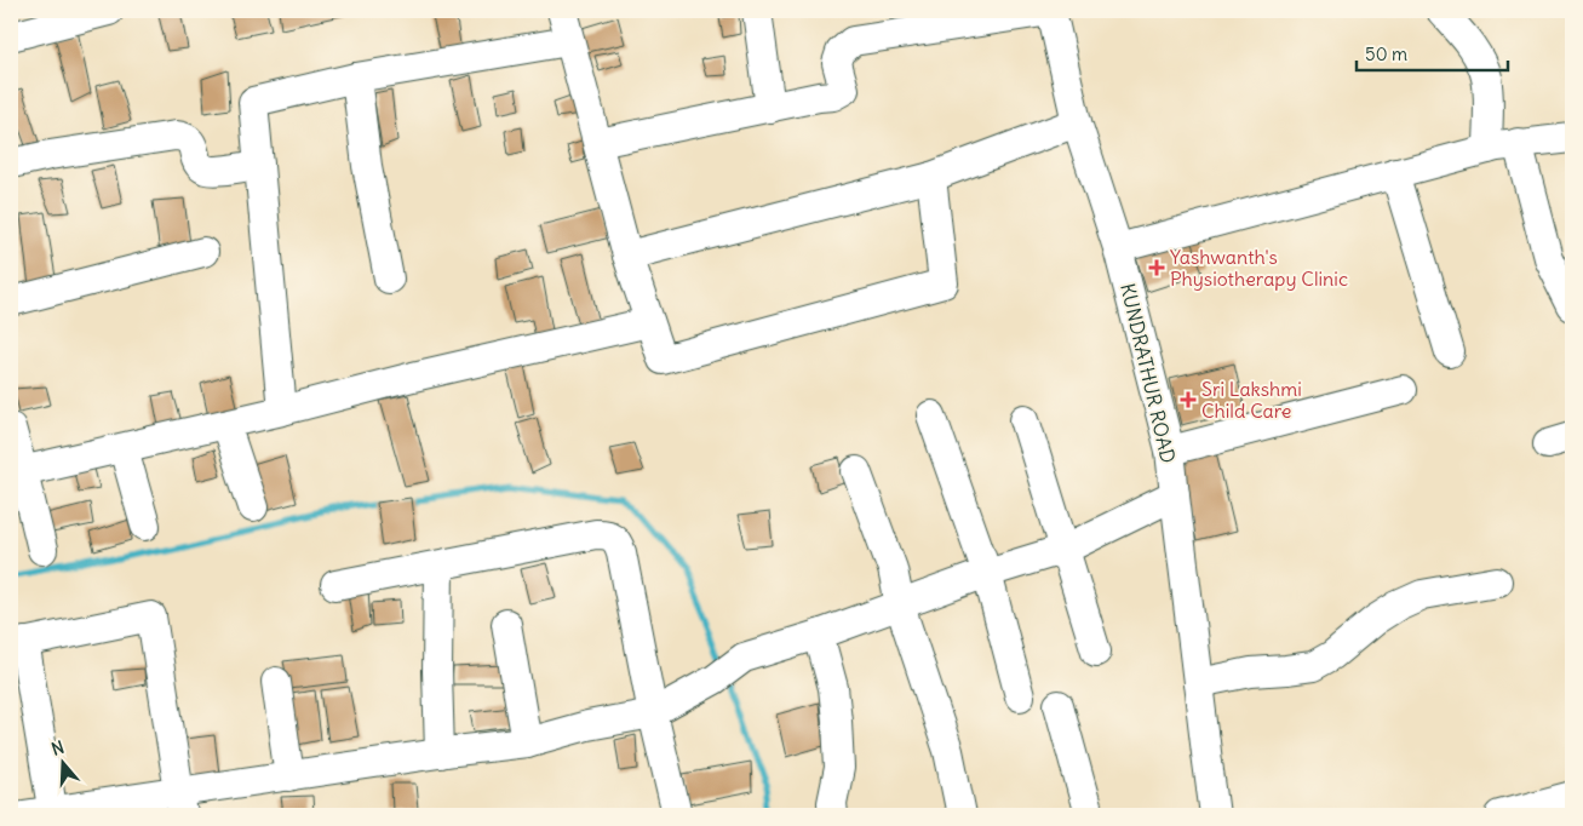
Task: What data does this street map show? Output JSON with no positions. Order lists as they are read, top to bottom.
{
  "streets": {
    "street": ["KUNDRATHUR ROAD"]
  },
  "places": {
    "health": ["Yashwanth's Physiotherapy Clinic", "Sri Lakshmi Child Care"]
  },
  "scale_bar": "50 m",
  "north": "top"
}
